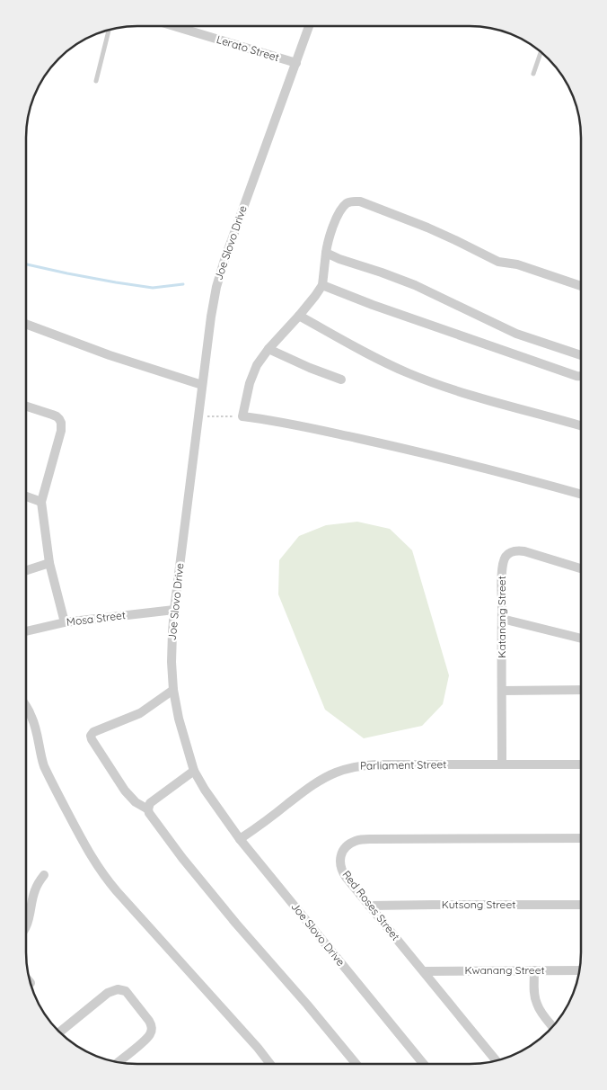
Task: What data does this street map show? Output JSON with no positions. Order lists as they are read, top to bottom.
{
  "streets": {
    "street": [
      "Lerato Street",
      "Joe Slovo Drive",
      "Katanang Street",
      "Mosa Street",
      "Parliament Street",
      "Kutsong Street",
      "Red Roses Street",
      "Kwanang Street"
    ]
  },
  "crossings": [
    ["Lerato Street", "Joe Slovo Drive"],
    ["Joe Slovo Drive", "Mosa Street"],
    ["Joe Slovo Drive", "Parliament Street"],
    ["Katanang Street", "Parliament Street"],
    ["Kutsong Street", "Red Roses Street"],
    ["Red Roses Street", "Kwanang Street"]
  ]
}
